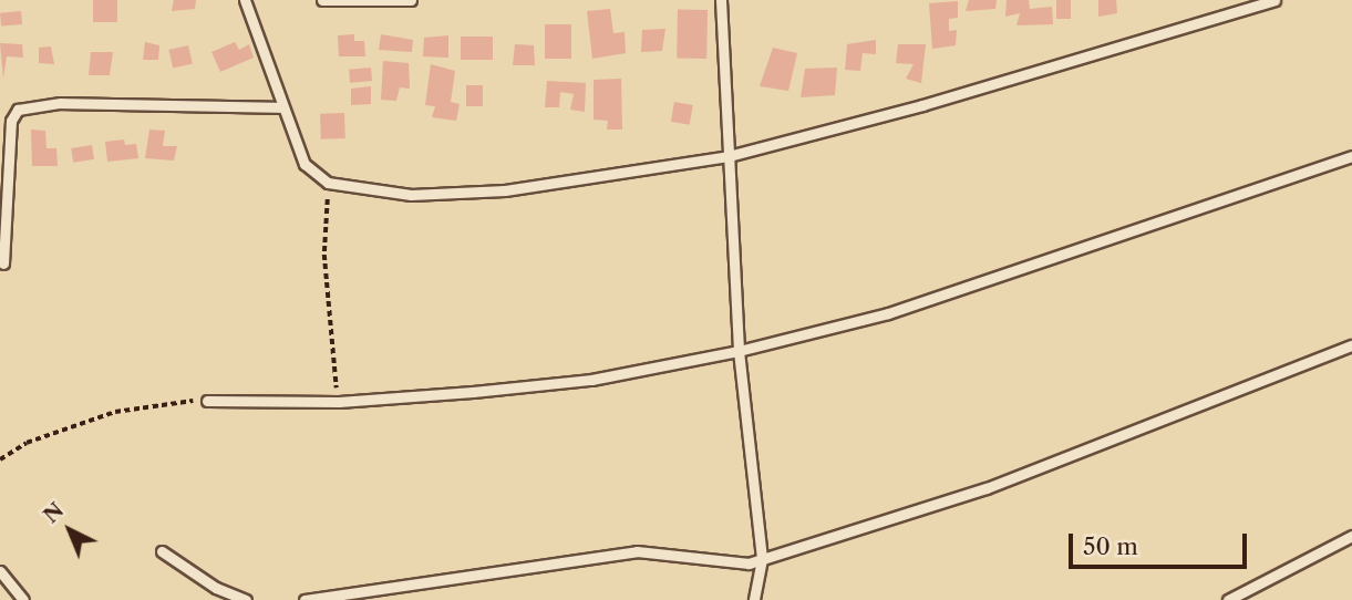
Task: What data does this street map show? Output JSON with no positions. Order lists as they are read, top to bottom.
{
  "scale_bar": "50 m",
  "north": "top left"
}
